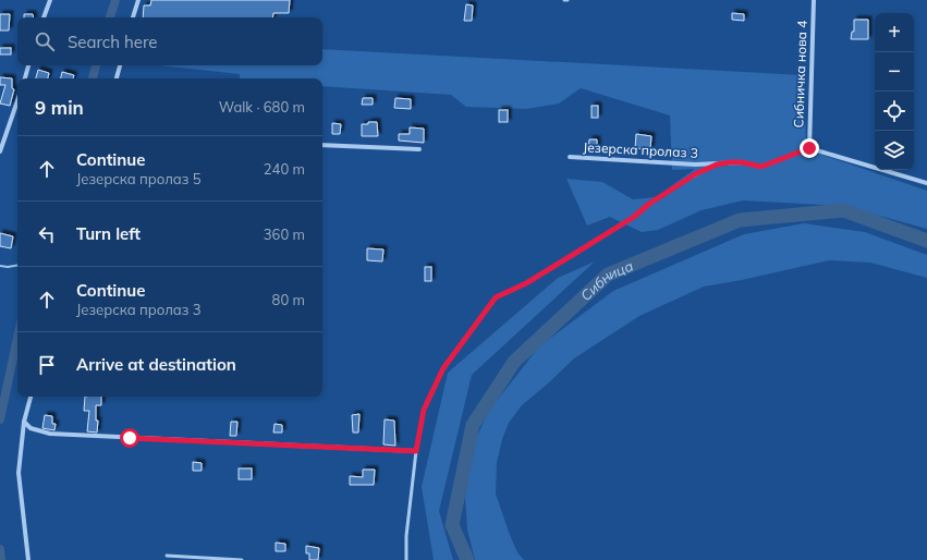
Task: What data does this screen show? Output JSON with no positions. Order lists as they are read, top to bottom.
{
  "streets": {
    "street": ["Сибничка нова 4", "Језерска пролаз 3"]
  },
  "crossings": [
    ["Сибничка нова 4", "Језерска пролаз 3"]
  ],
  "water": ["Сибница"],
  "page": {
    "map_buttons": ["+", "−"],
    "search": "Search here",
    "heading": ["9 min", "Walk · 680 m"],
    "list": [
      ["Continue", "Језерска пролаз 5", "240 m"],
      ["Turn left", "360 m"],
      ["Continue", "Језерска пролаз 3", "80 m"],
      "Arrive at destination"
    ]
  }
}
